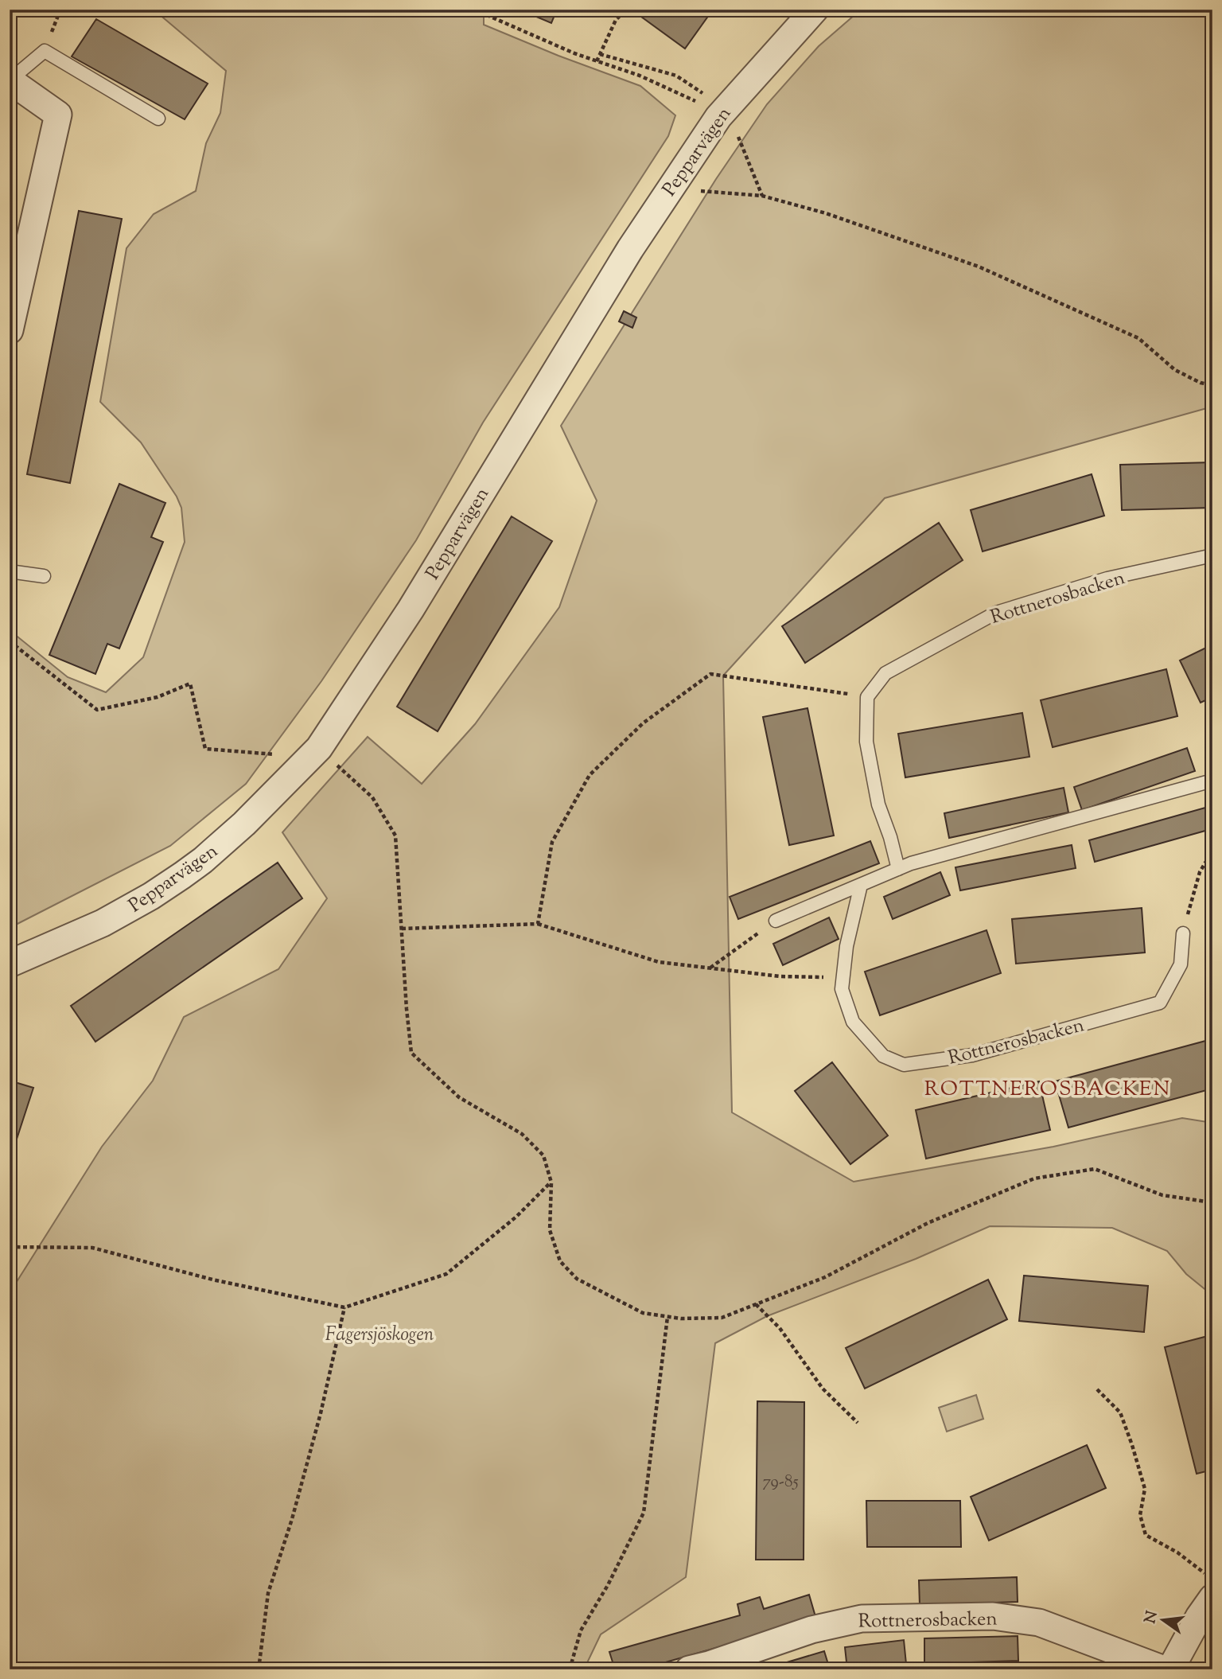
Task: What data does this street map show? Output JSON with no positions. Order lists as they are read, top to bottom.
{
  "streets": {
    "street": ["Pepparvägen", "Rottnerosbacken"]
  },
  "districts": ["ROTTNEROSBACKEN"],
  "parks": ["Fagersjöskogen"],
  "house_numbers": ["79-85"],
  "north": "left"
}
